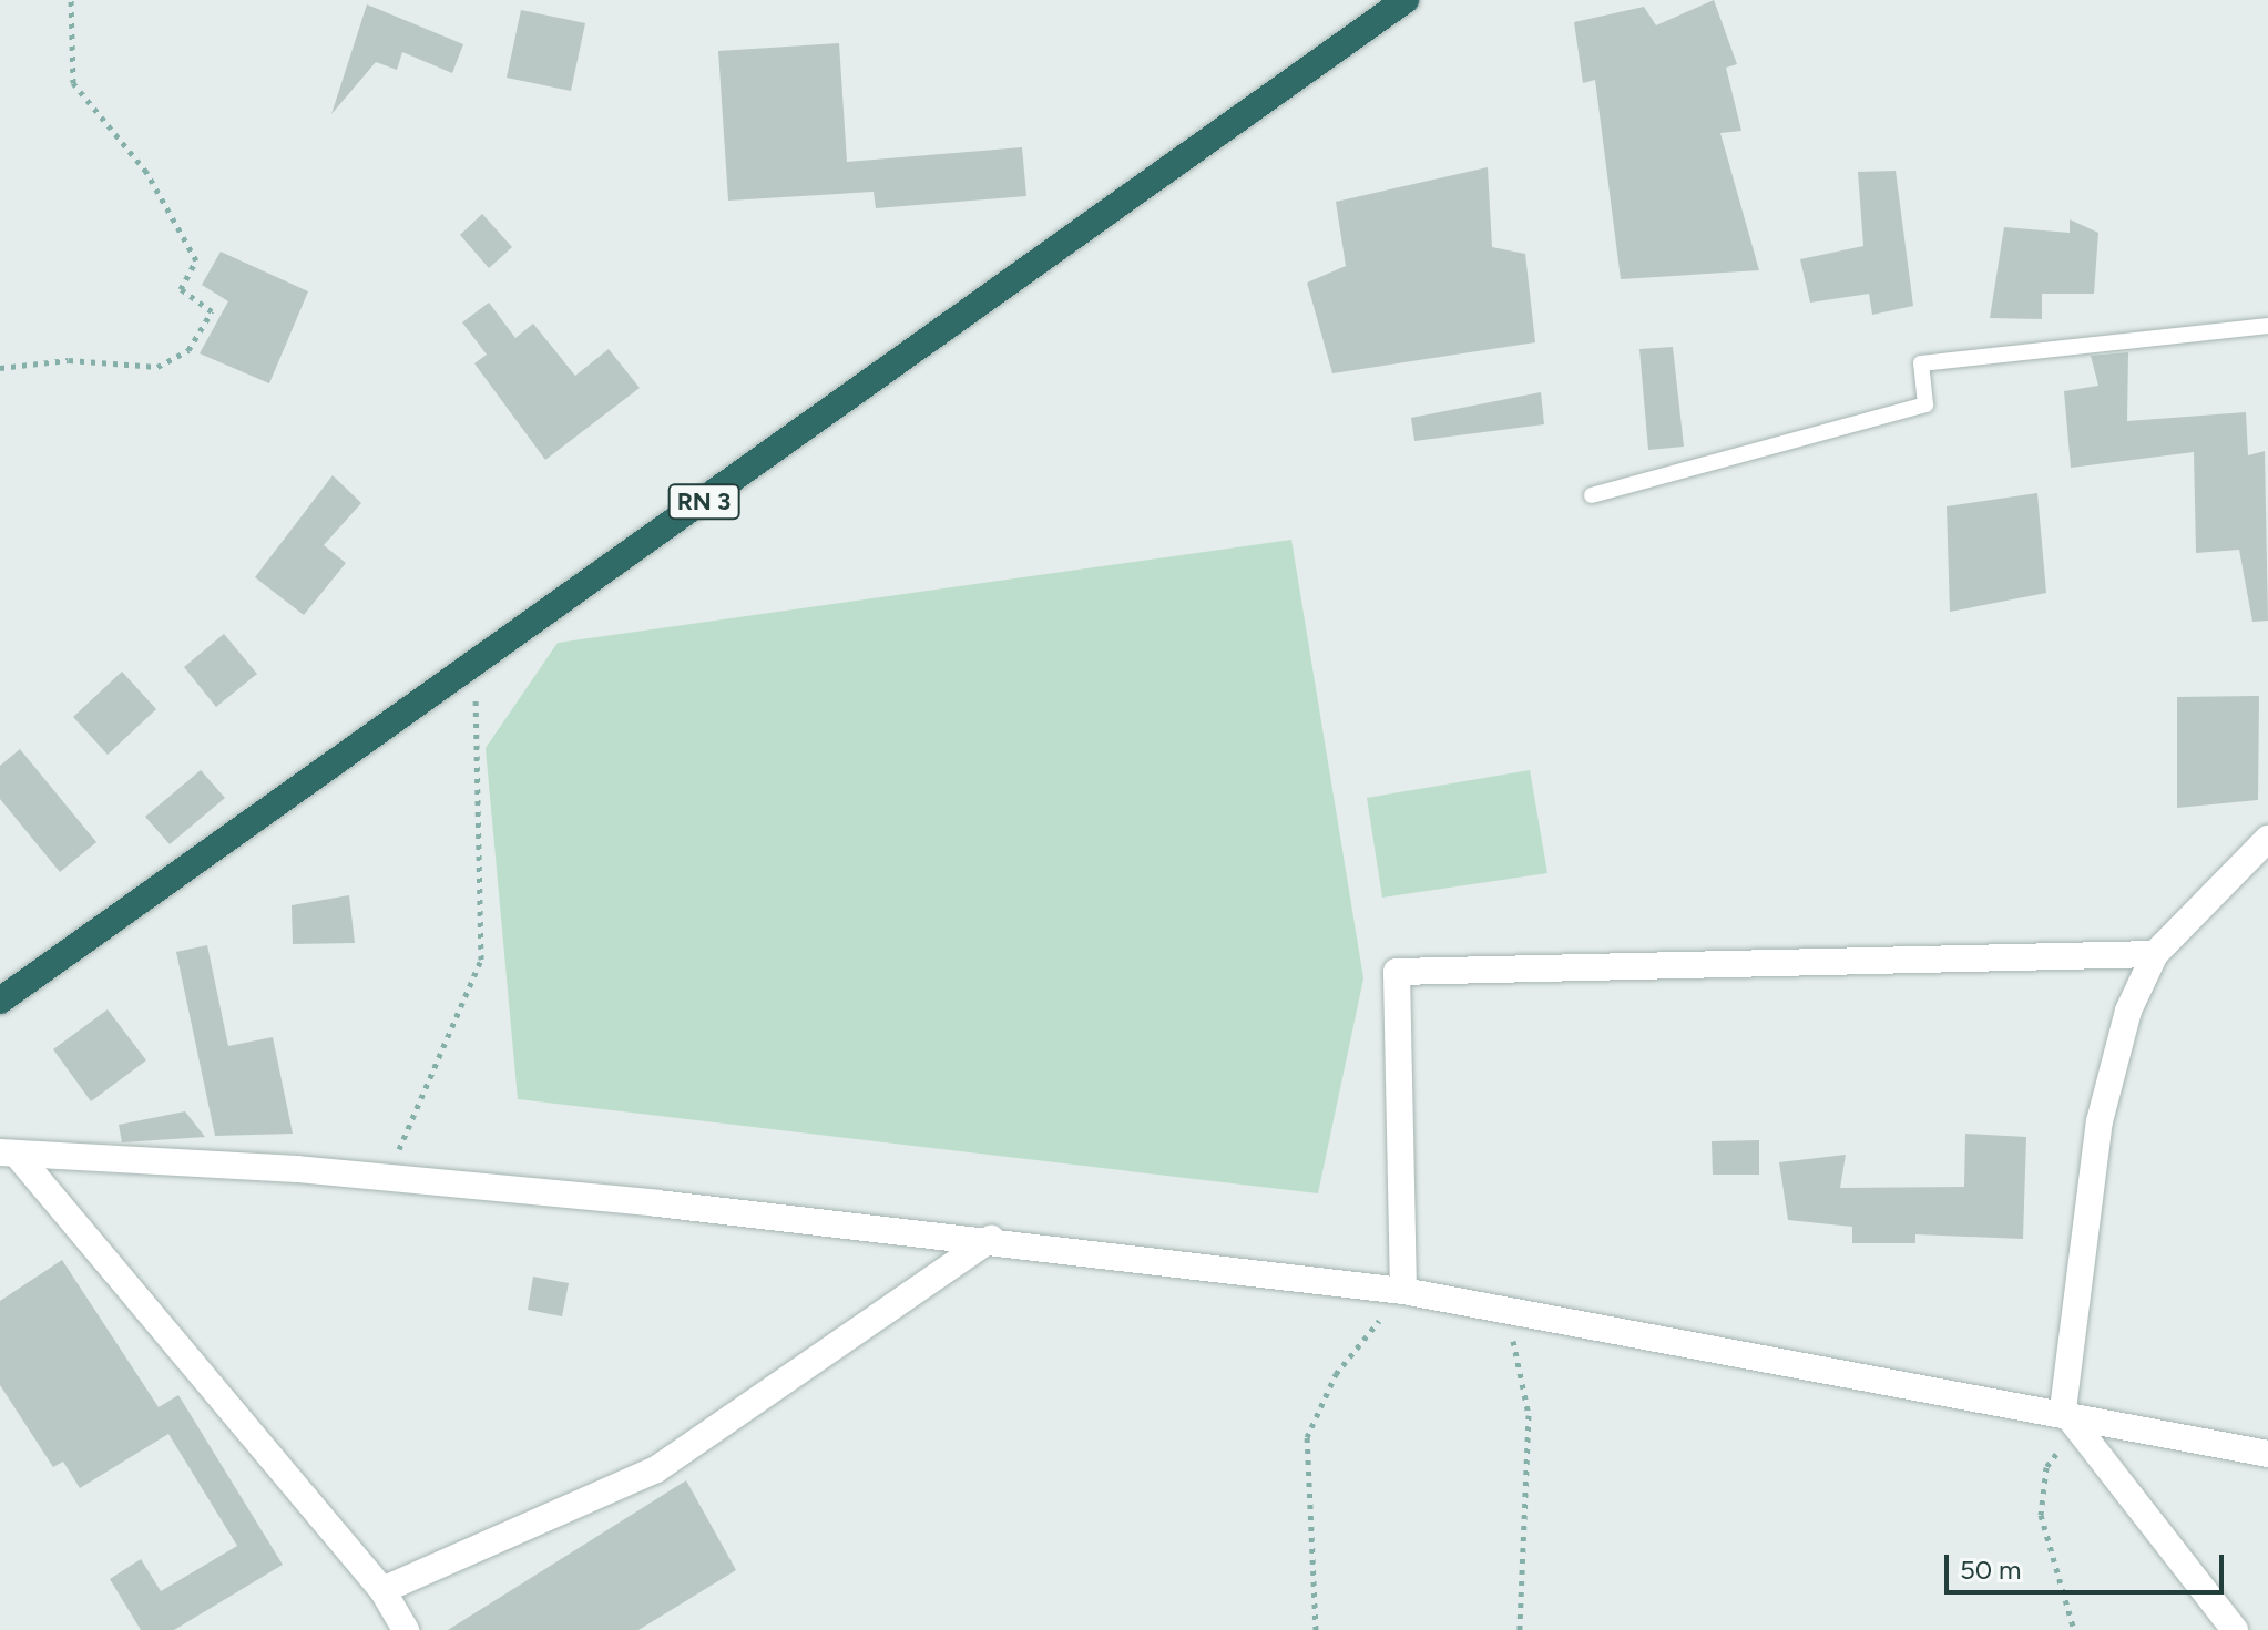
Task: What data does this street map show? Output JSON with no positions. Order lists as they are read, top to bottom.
{
  "streets": {
    "highway": ["RN 3"]
  },
  "scale_bar": "50 m"
}
